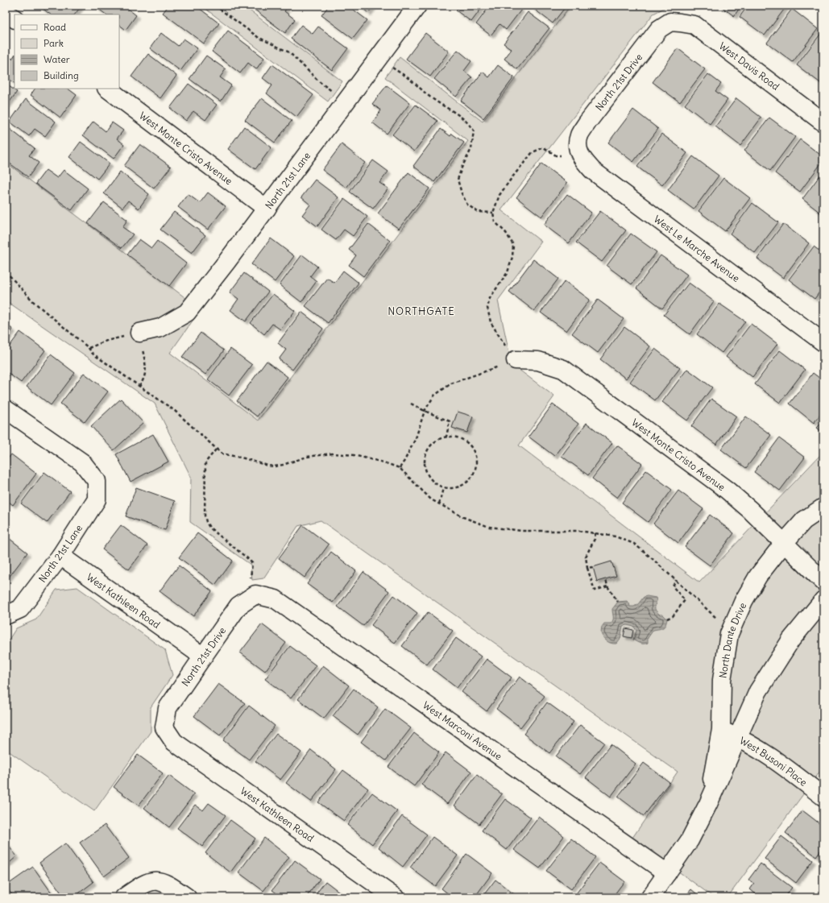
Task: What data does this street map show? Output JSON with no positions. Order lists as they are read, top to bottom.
{
  "streets": {
    "street": [
      "West Davis Road",
      "North 21st Drive",
      "West Monte Cristo Avenue",
      "North 21st Lane",
      "West Le Marche Avenue",
      "West Kathleen Road",
      "North Dante Drive",
      "West Marconi Avenue",
      "West Busoni Place"
    ]
  },
  "crossings": [
    ["West Davis Road", "North 21st Drive"],
    ["North 21st Drive", "West Le Marche Avenue"],
    ["North 21st Drive", "West Kathleen Road"],
    ["North 21st Drive", "West Marconi Avenue"],
    ["West Monte Cristo Avenue", "North 21st Lane"],
    ["West Monte Cristo Avenue", "North Dante Drive"],
    ["North 21st Lane", "West Kathleen Road"],
    ["North Dante Drive", "West Marconi Avenue"],
    ["North Dante Drive", "West Busoni Place"]
  ],
  "districts": ["NORTHGATE"],
  "legend": [
    "Road",
    "Park",
    "Water",
    "Building"
  ]
}
